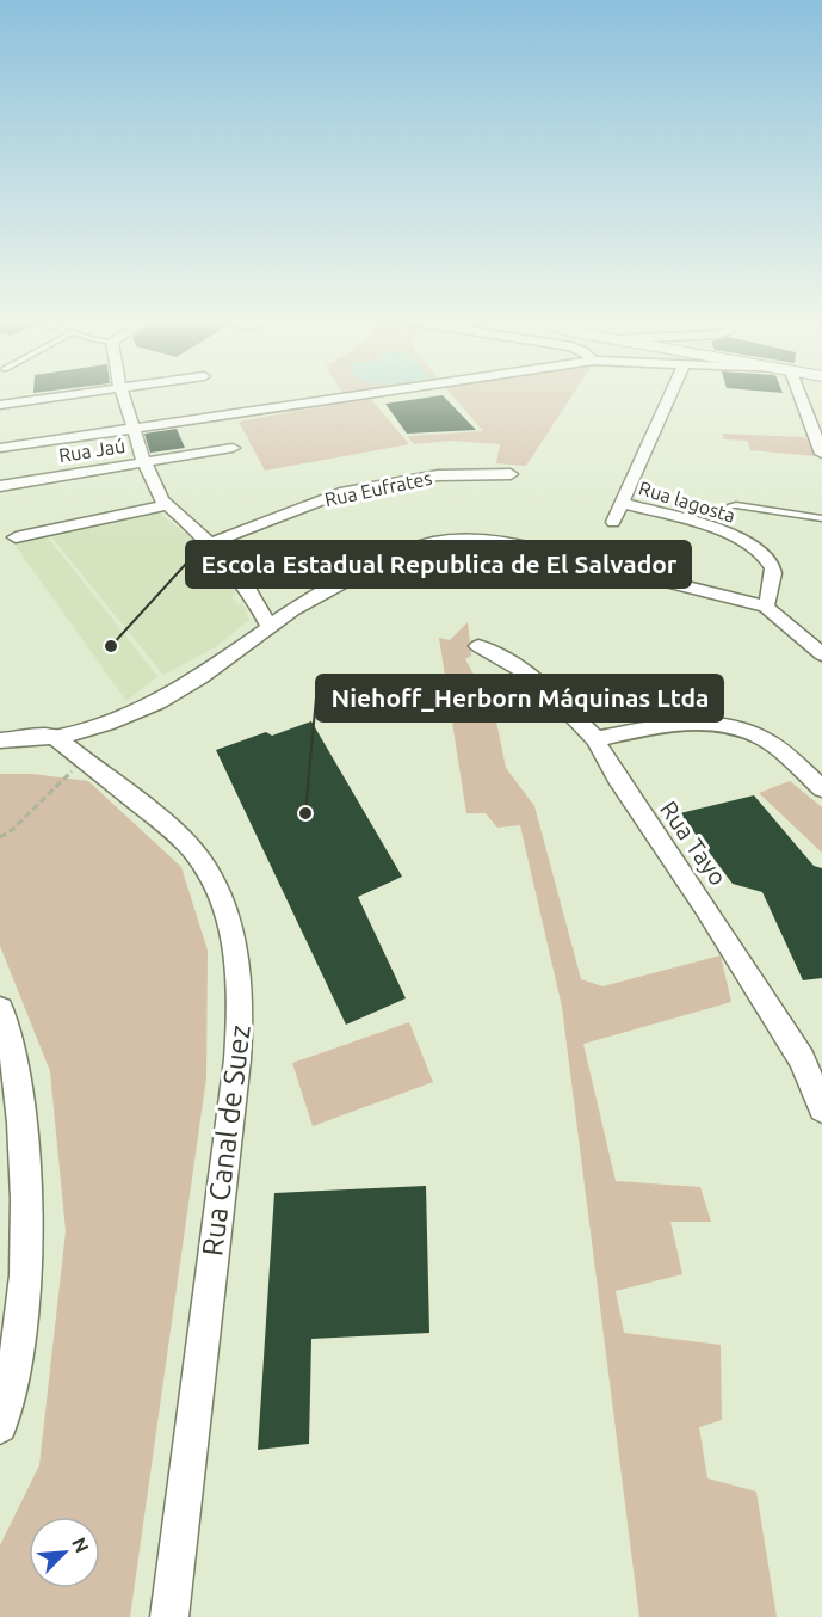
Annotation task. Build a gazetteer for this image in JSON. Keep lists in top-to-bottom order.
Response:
{
  "streets": {
    "street": [
      "Rua Jaú",
      "Rua Eufrates",
      "Rua lagosta",
      "Rua Tayo",
      "Rua Canal de Suez"
    ]
  },
  "places": ["Escola Estadual Republica de El Salvador", "Niehoff_Herborn Máquinas Ltda"],
  "north": "top right"
}
